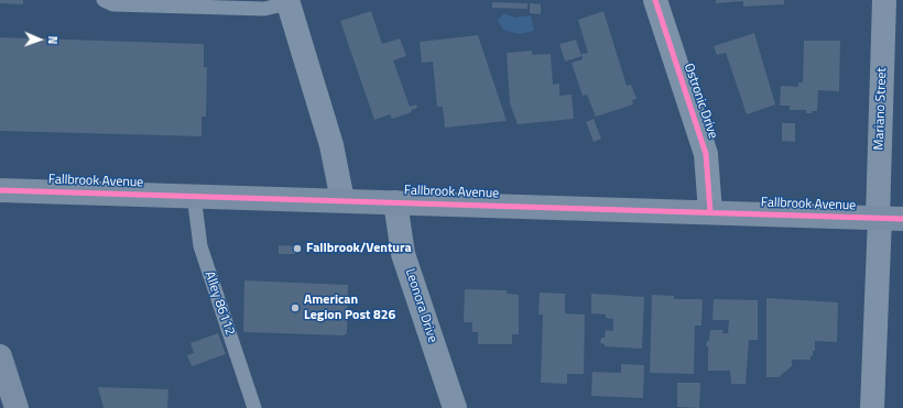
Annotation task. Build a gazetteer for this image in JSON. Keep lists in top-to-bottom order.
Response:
{
  "streets": {
    "main road": ["Fallbrook Avenue"],
    "street": ["Ostronic Drive", "Mariano Street", "Leonora Drive"],
    "lane": ["Alley 86112"]
  },
  "crossings": [
    ["Ostronic Drive", "Fallbrook Avenue"],
    ["Mariano Street", "Fallbrook Avenue"],
    ["Fallbrook Avenue", "Alley 86112"],
    ["Fallbrook Avenue", "Leonora Drive"]
  ],
  "places": ["Fallbrook/Ventura", "American Legion Post 826"],
  "north": "right"
}
